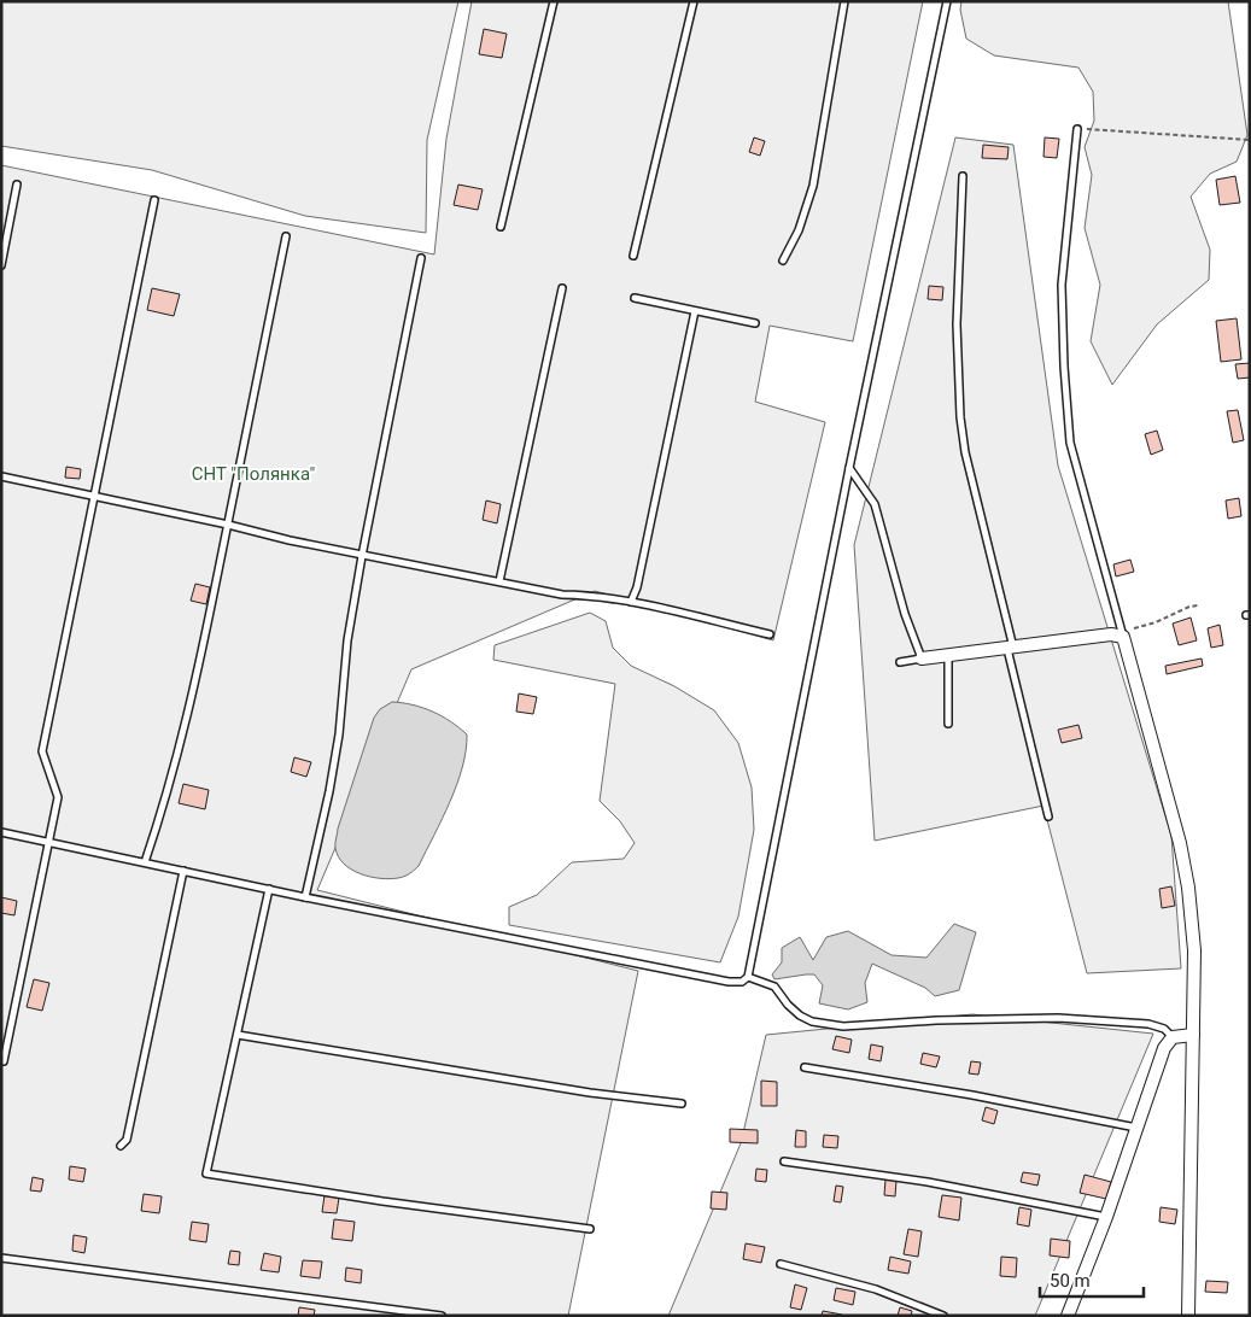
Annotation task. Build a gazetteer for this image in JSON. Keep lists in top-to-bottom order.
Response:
{
  "parks": ["СНТ \"Полянка\""],
  "scale_bar": "50 m"
}
